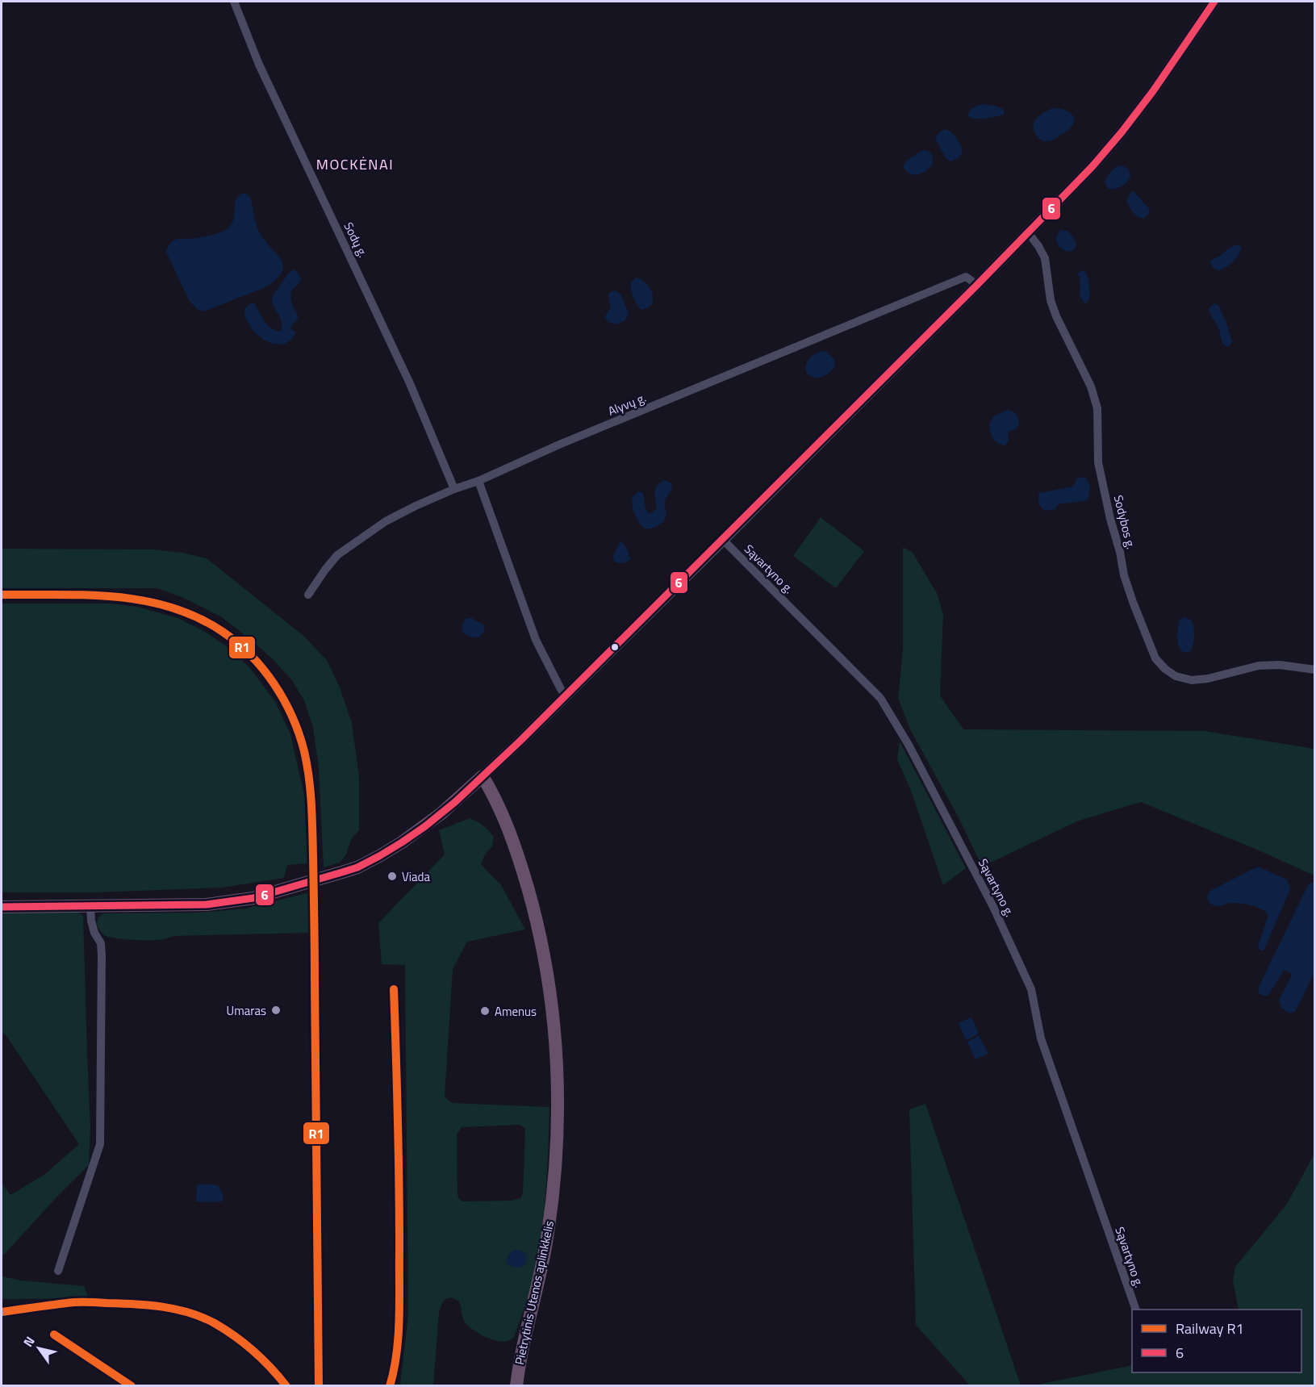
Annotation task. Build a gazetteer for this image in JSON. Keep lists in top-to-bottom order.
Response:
{
  "streets": {
    "highway": ["Pietrytinis Utenos aplinkkelis"],
    "street": [
      "Sodų g.",
      "Alyvų g.",
      "Sodybos g.",
      "Sąvartyno g."
    ]
  },
  "crossings": [
    ["Sodų g.", "Alyvų g."]
  ],
  "districts": ["MOCKĖNAI"],
  "places": ["Viada", "Umaras", "Amenus"],
  "lines": ["transit line 6", "rail line R1"],
  "legend": ["Railway R1", "6"],
  "north": "top left"
}
